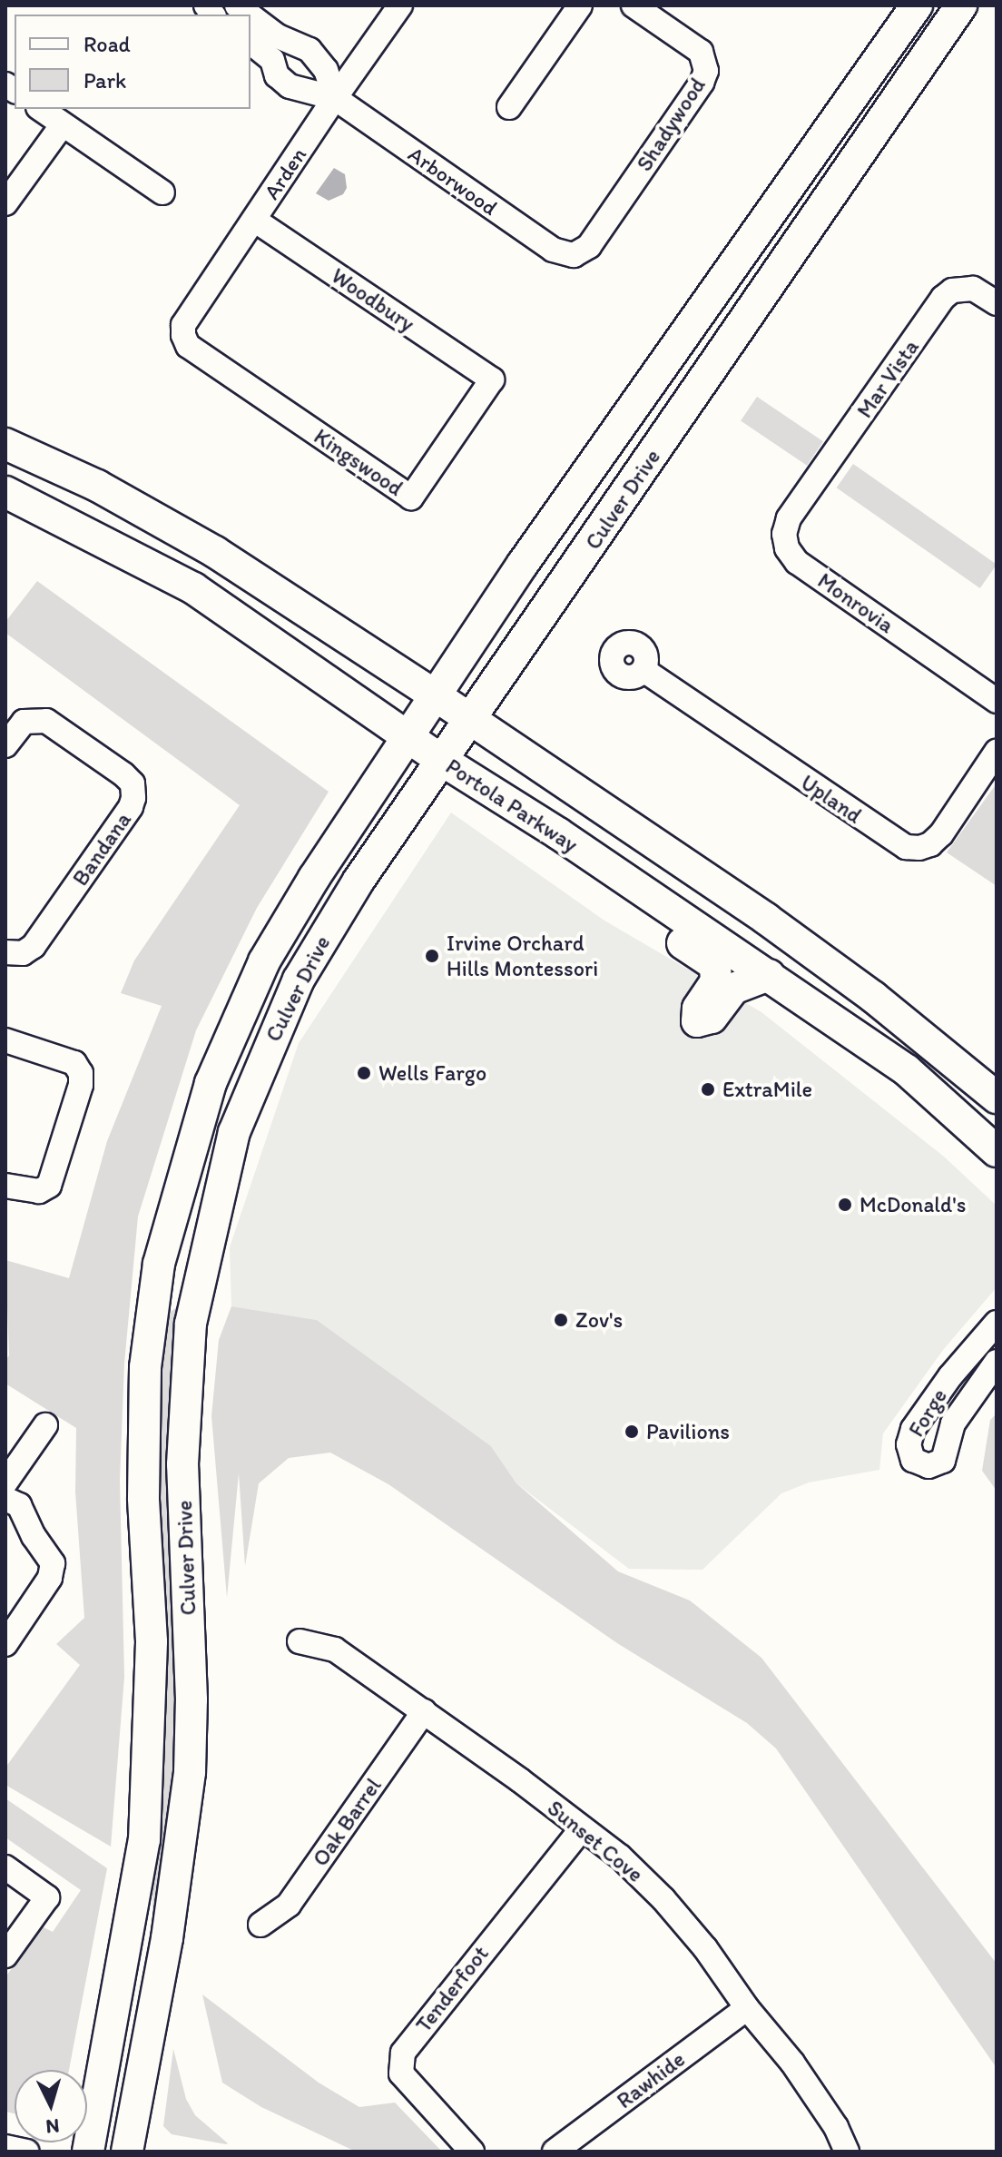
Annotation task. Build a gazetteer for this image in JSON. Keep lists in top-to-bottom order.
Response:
{
  "streets": {
    "main road": ["Culver Drive", "Portola Parkway"],
    "street": [
      "Shadywood",
      "Arden",
      "Arborwood",
      "Woodbury",
      "Mar Vista",
      "Kingswood",
      "Monrovia",
      "Upland",
      "Bandana",
      "Forge",
      "Oak Barrel",
      "Sunset Cove",
      "Tenderfoot",
      "Rawhide"
    ]
  },
  "crossings": [
    ["Shadywood", "Arborwood"],
    ["Arden", "Arborwood"],
    ["Arden", "Woodbury"],
    ["Arden", "Kingswood"],
    ["Woodbury", "Kingswood"],
    ["Mar Vista", "Monrovia"],
    ["Culver Drive", "Portola Parkway"],
    ["Oak Barrel", "Sunset Cove"],
    ["Sunset Cove", "Tenderfoot"],
    ["Sunset Cove", "Rawhide"]
  ],
  "places": [
    "Irvine Orchard Hills Montessori",
    "Wells Fargo",
    "ExtraMile",
    "McDonald's",
    "Zov's",
    "Pavilions"
  ],
  "legend": ["Road", "Park"],
  "north": "bottom"
}
